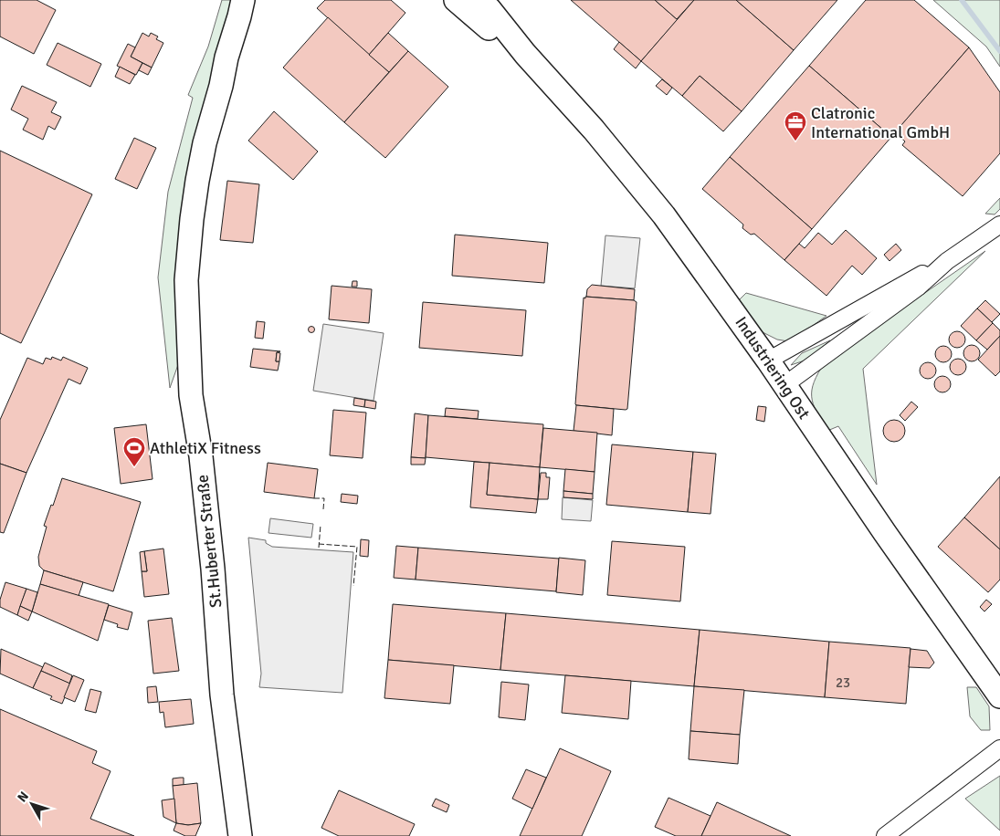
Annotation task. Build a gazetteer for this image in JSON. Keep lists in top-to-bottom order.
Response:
{
  "streets": {
    "street": ["Industriering Ost", "St.Huberter Straße"]
  },
  "places": {
    "office": ["Clatronic International GmbH"],
    "sports": ["AthletiX Fitness"]
  },
  "house_numbers": ["23"],
  "north": "top left"
}
